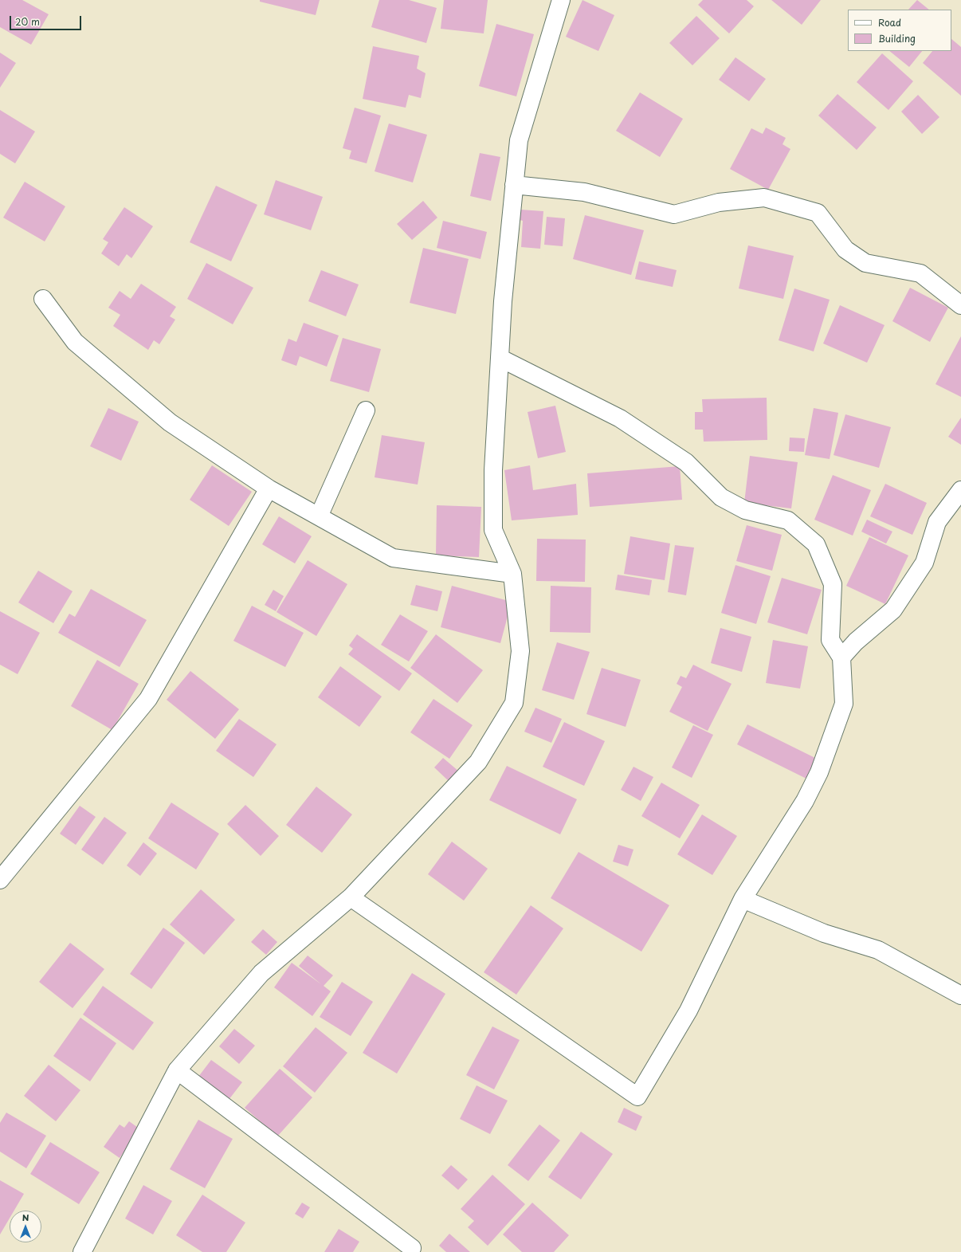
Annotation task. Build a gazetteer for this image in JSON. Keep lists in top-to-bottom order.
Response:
{
  "legend": ["Road", "Building"],
  "scale_bar": "20 m",
  "north": "top"
}
